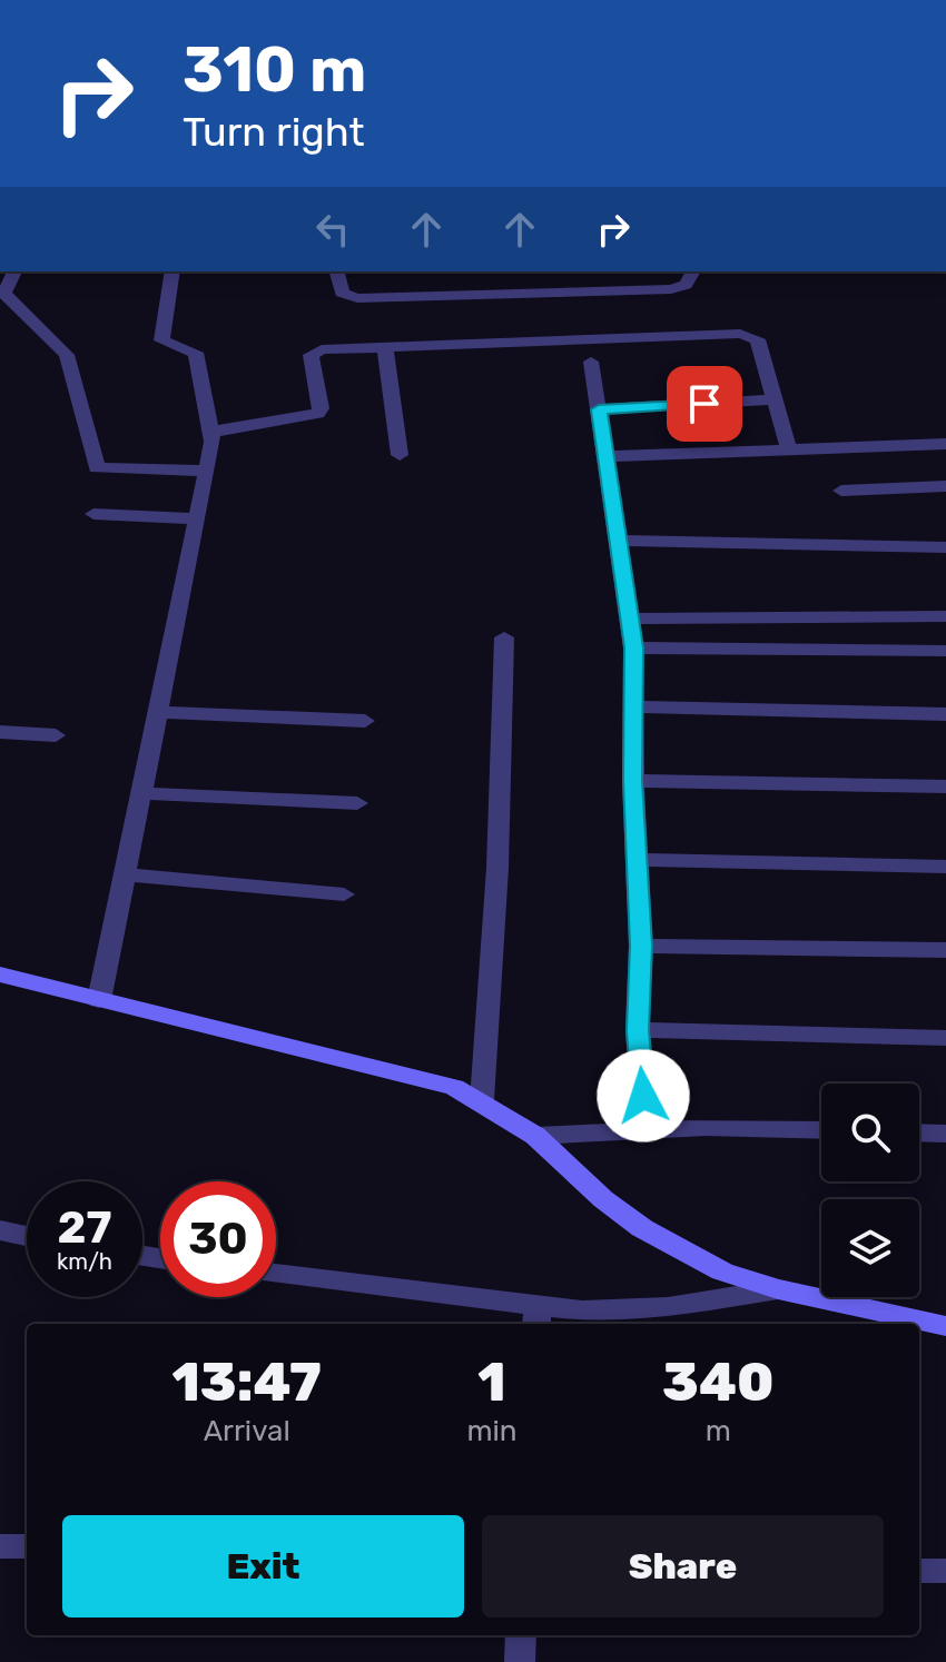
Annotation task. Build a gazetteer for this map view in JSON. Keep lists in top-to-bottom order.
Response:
{
  "page": {
    "turn": ["310 m", "Turn right"],
    "speed": "27 km/h",
    "limit": "30",
    "eta": [
      "13:47",
      "Arrival",
      "1",
      "min",
      "340",
      "m"
    ],
    "buttons": ["Exit", "Share"]
  }
}
